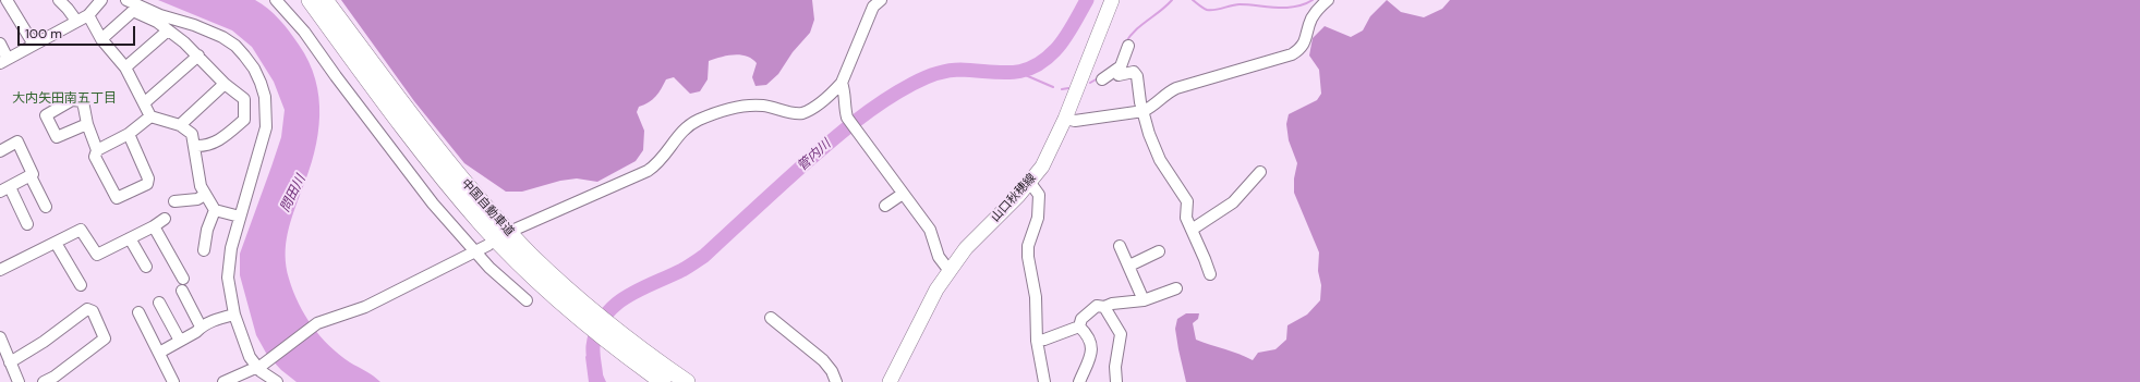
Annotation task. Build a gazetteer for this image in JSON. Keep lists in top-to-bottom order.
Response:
{
  "streets": {
    "highway": ["中国自動車道"],
    "main road": ["山口秋穂線"]
  },
  "districts": ["大内矢田南五丁目"],
  "water": ["管内川", "問田川"],
  "scale_bar": "100 m"
}
